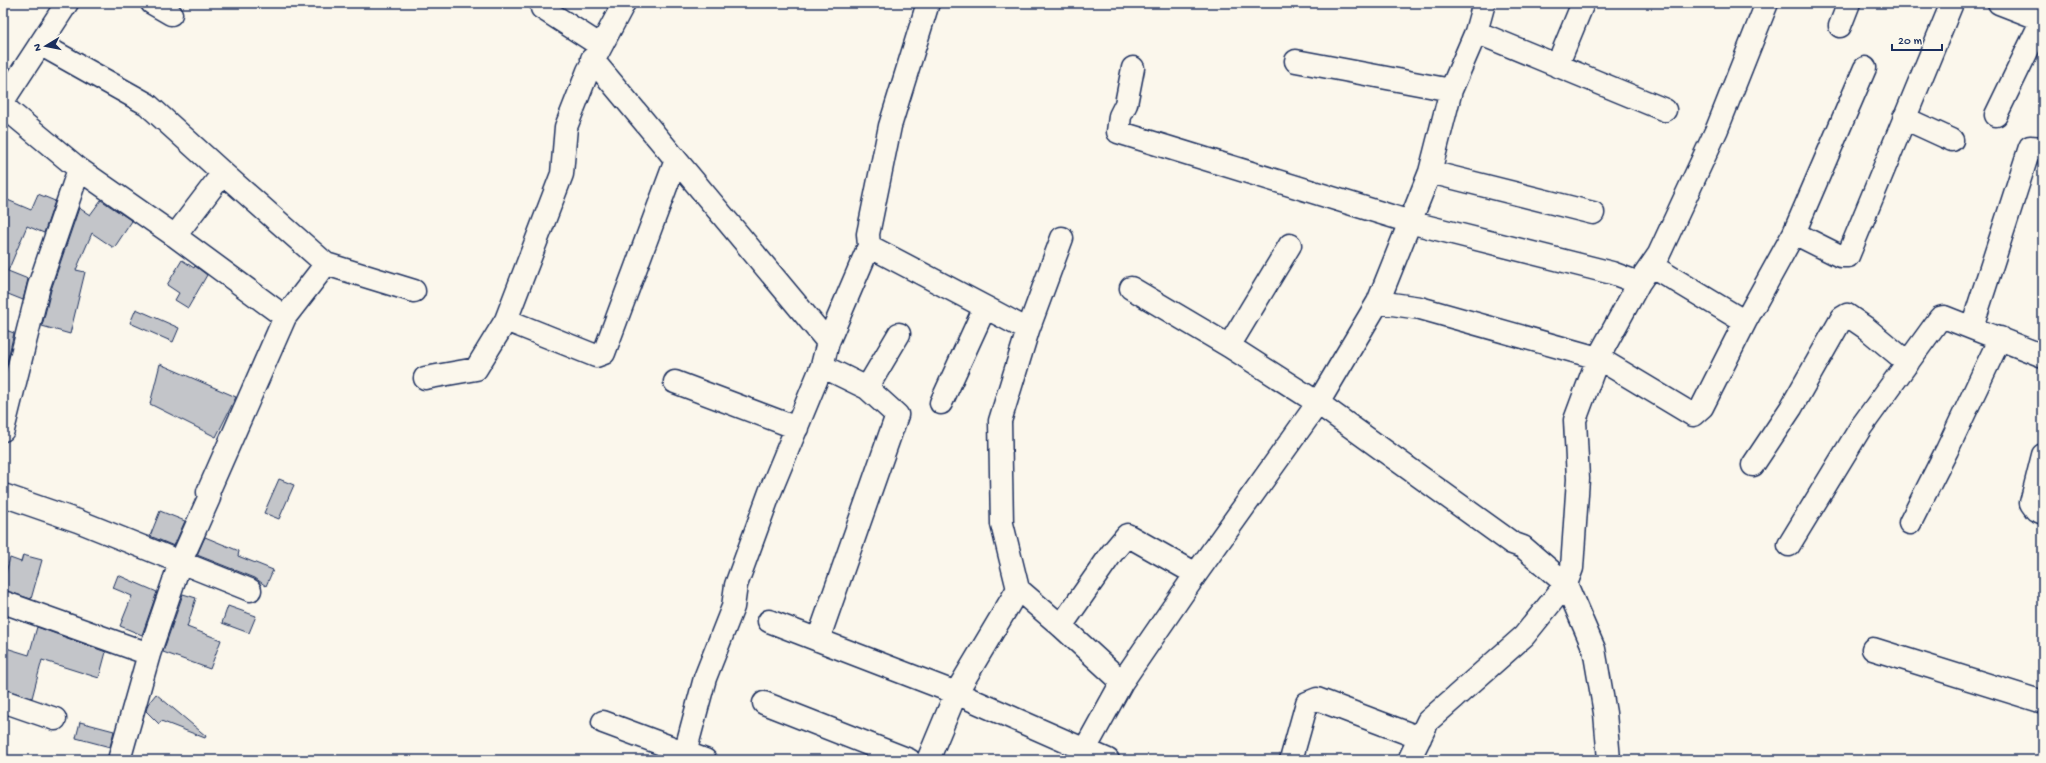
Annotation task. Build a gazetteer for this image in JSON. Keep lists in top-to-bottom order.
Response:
{
  "scale_bar": "20 m",
  "north": "left"
}
